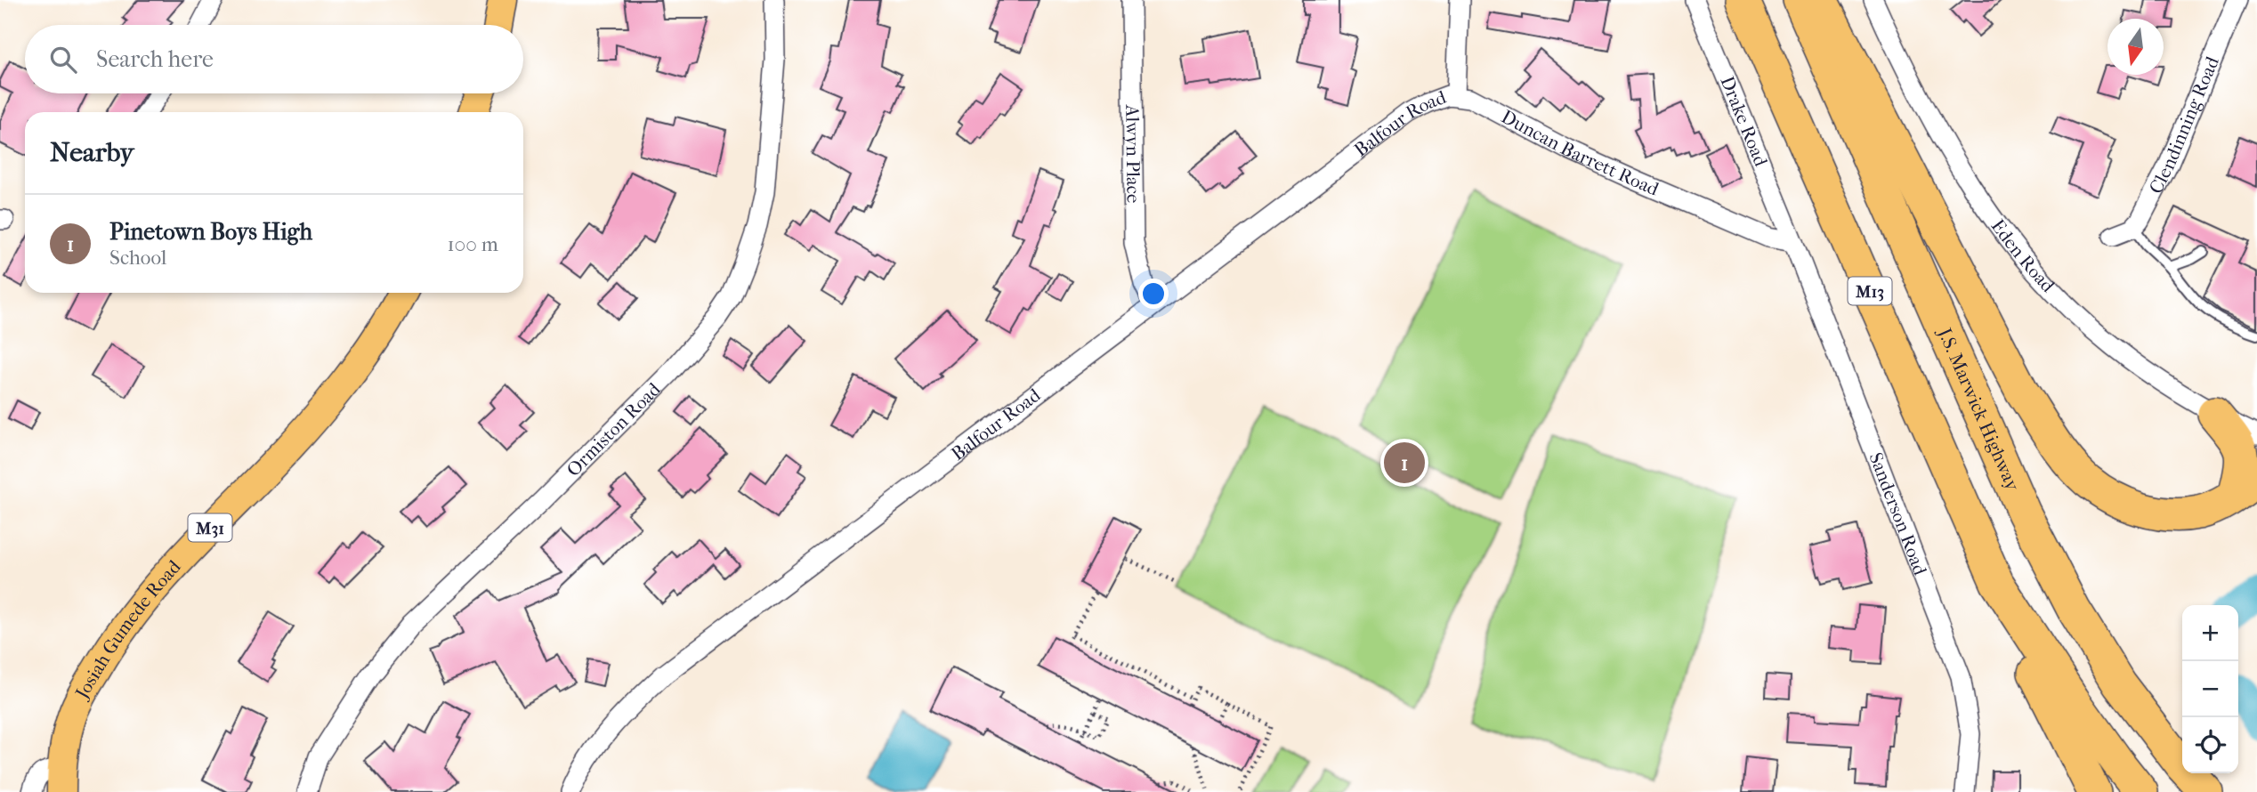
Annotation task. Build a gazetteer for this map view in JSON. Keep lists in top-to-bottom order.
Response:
{
  "streets": {
    "highway": ["M13", "J.S. Marwick Highway"],
    "main road": ["M31", "Josiah Gumede Road"],
    "street": [
      "Drake Road",
      "Clendinning Road",
      "Balfour Road",
      "Duncan Barrett Road",
      "Alwyn Place",
      "Eden Road",
      "Ormiston Road",
      "Sanderson Road"
    ]
  },
  "crossings": [
    ["Drake Road", "Duncan Barrett Road"],
    ["Drake Road", "Sanderson Road"],
    ["Balfour Road", "Duncan Barrett Road"],
    ["Balfour Road", "Alwyn Place"],
    ["Duncan Barrett Road", "Sanderson Road"]
  ],
  "north": "bottom",
  "page": {
    "search": "Search here",
    "heading": "Nearby",
    "list": [
      {
        "mark": "1",
        "name": "Pinetown Boys High",
        "note": "School",
        "value": "100 m"
      }
    ],
    "pins": "1",
    "map_buttons": ["+", "−"]
  }
}
